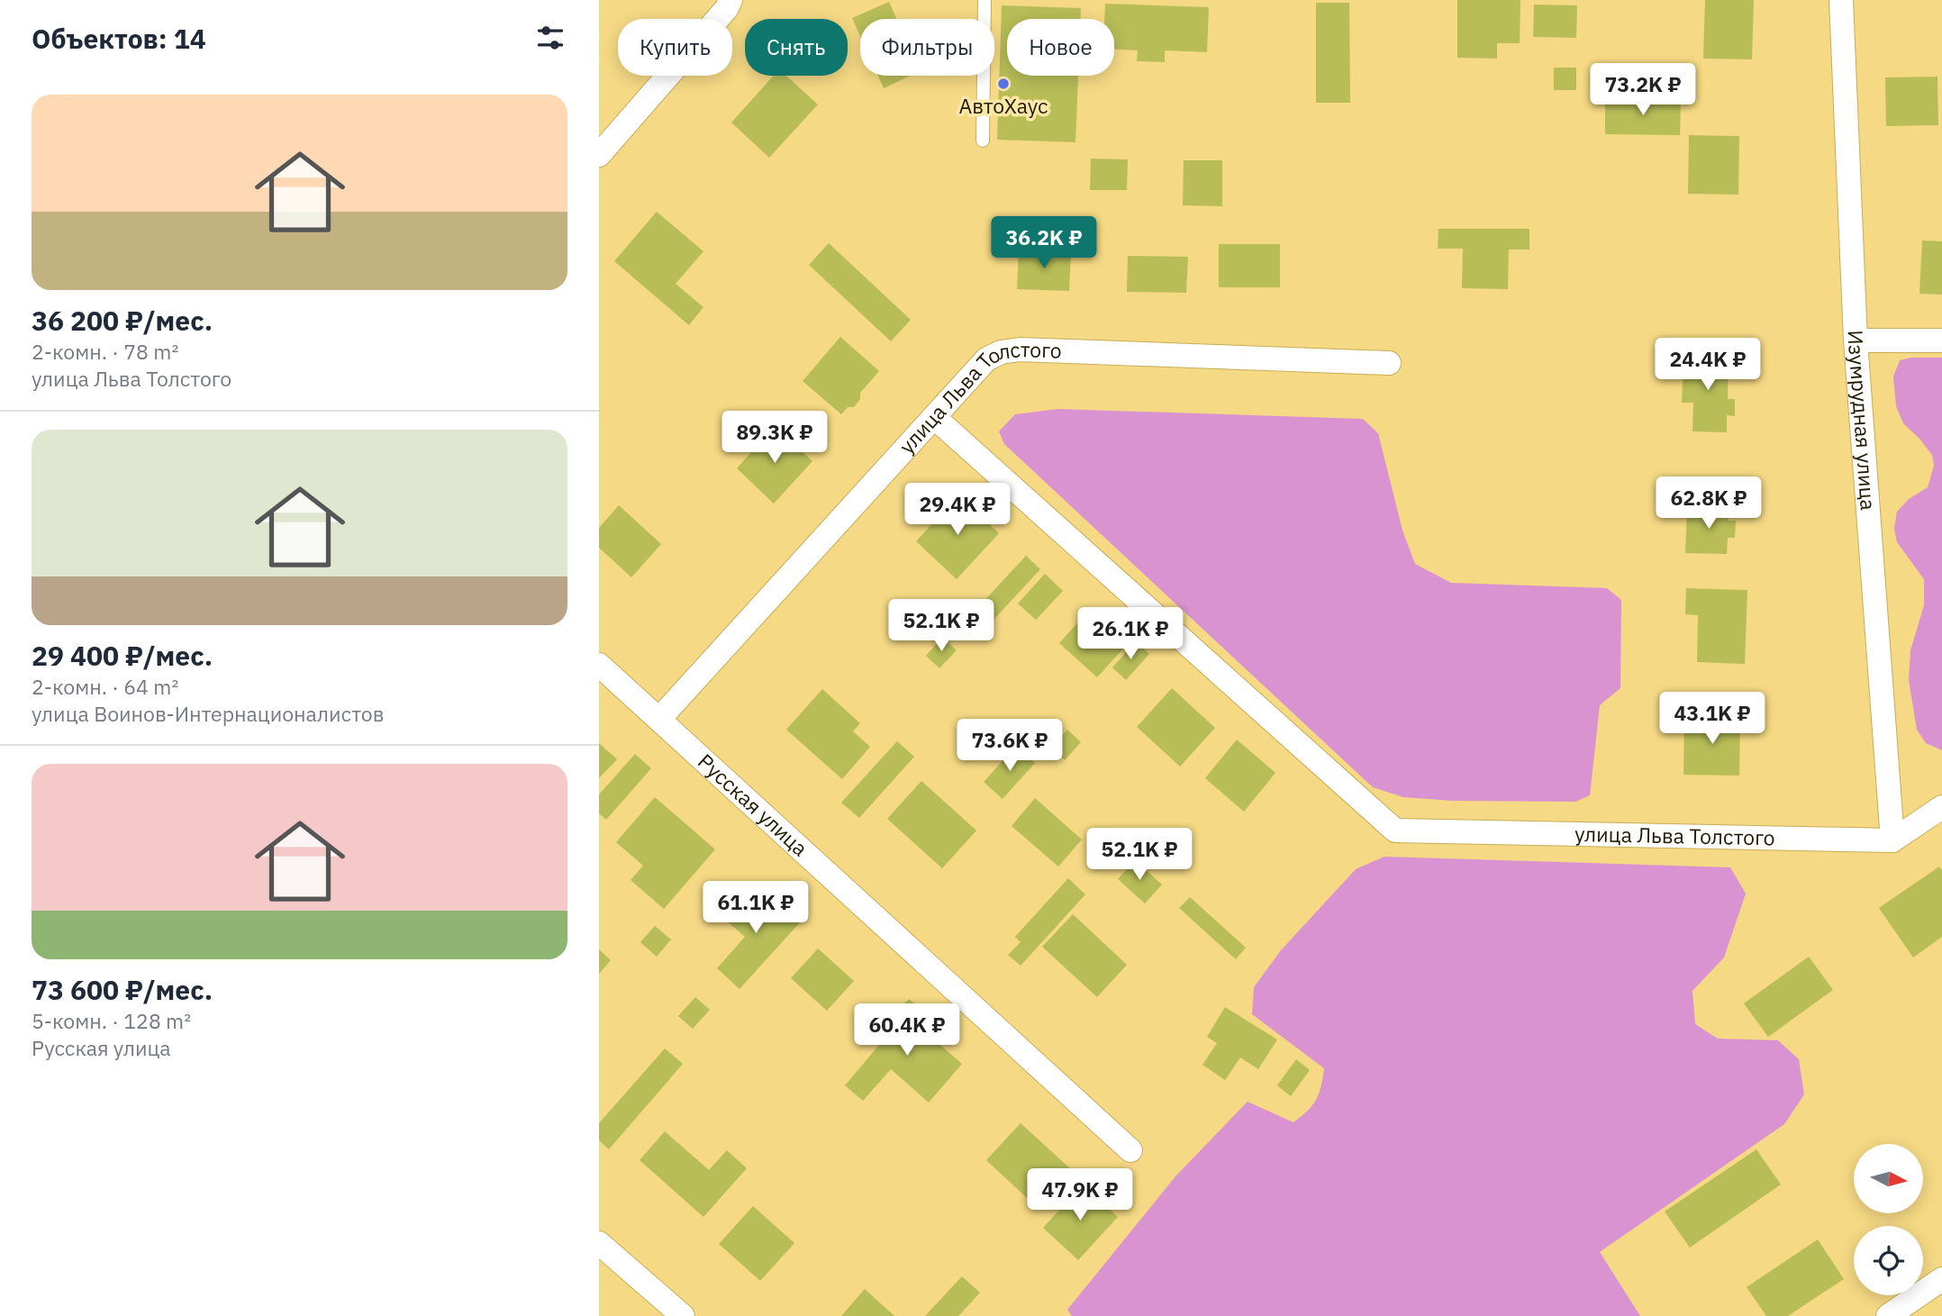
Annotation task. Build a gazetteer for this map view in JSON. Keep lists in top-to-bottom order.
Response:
{
  "streets": {
    "street": ["улица Льва Толстого", "Изумрудная улица", "Русская улица"]
  },
  "crossings": [
    ["улица Льва Толстого", "Изумрудная улица"],
    ["улица Льва Толстого", "Русская улица"]
  ],
  "places": ["АвтоХаус"],
  "north": "right",
  "page": {
    "heading": "Объектов: 14",
    "chip": [
      "Купить",
      "Снять",
      "Фильтры",
      "Новое"
    ],
    "price": [
      "73.2K ₽",
      "36.2K ₽",
      "24.4K ₽",
      "89.3K ₽",
      "62.8K ₽",
      "29.4K ₽",
      "52.1K ₽",
      "26.1K ₽",
      "43.1K ₽",
      "73.6K ₽",
      "52.1K ₽",
      "61.1K ₽",
      "60.4K ₽",
      "47.9K ₽"
    ],
    "list": [
      {
        "name": "36 200 ₽/мес.",
        "note": "2-комн. · 78 m² · улица Льва Толстого"
      },
      {
        "name": "29 400 ₽/мес.",
        "note": "2-комн. · 64 m² · улица Воинов-Интернационалистов"
      },
      {
        "name": "73 600 ₽/мес.",
        "note": "5-комн. · 128 m² · Русская улица"
      }
    ]
  }
}
